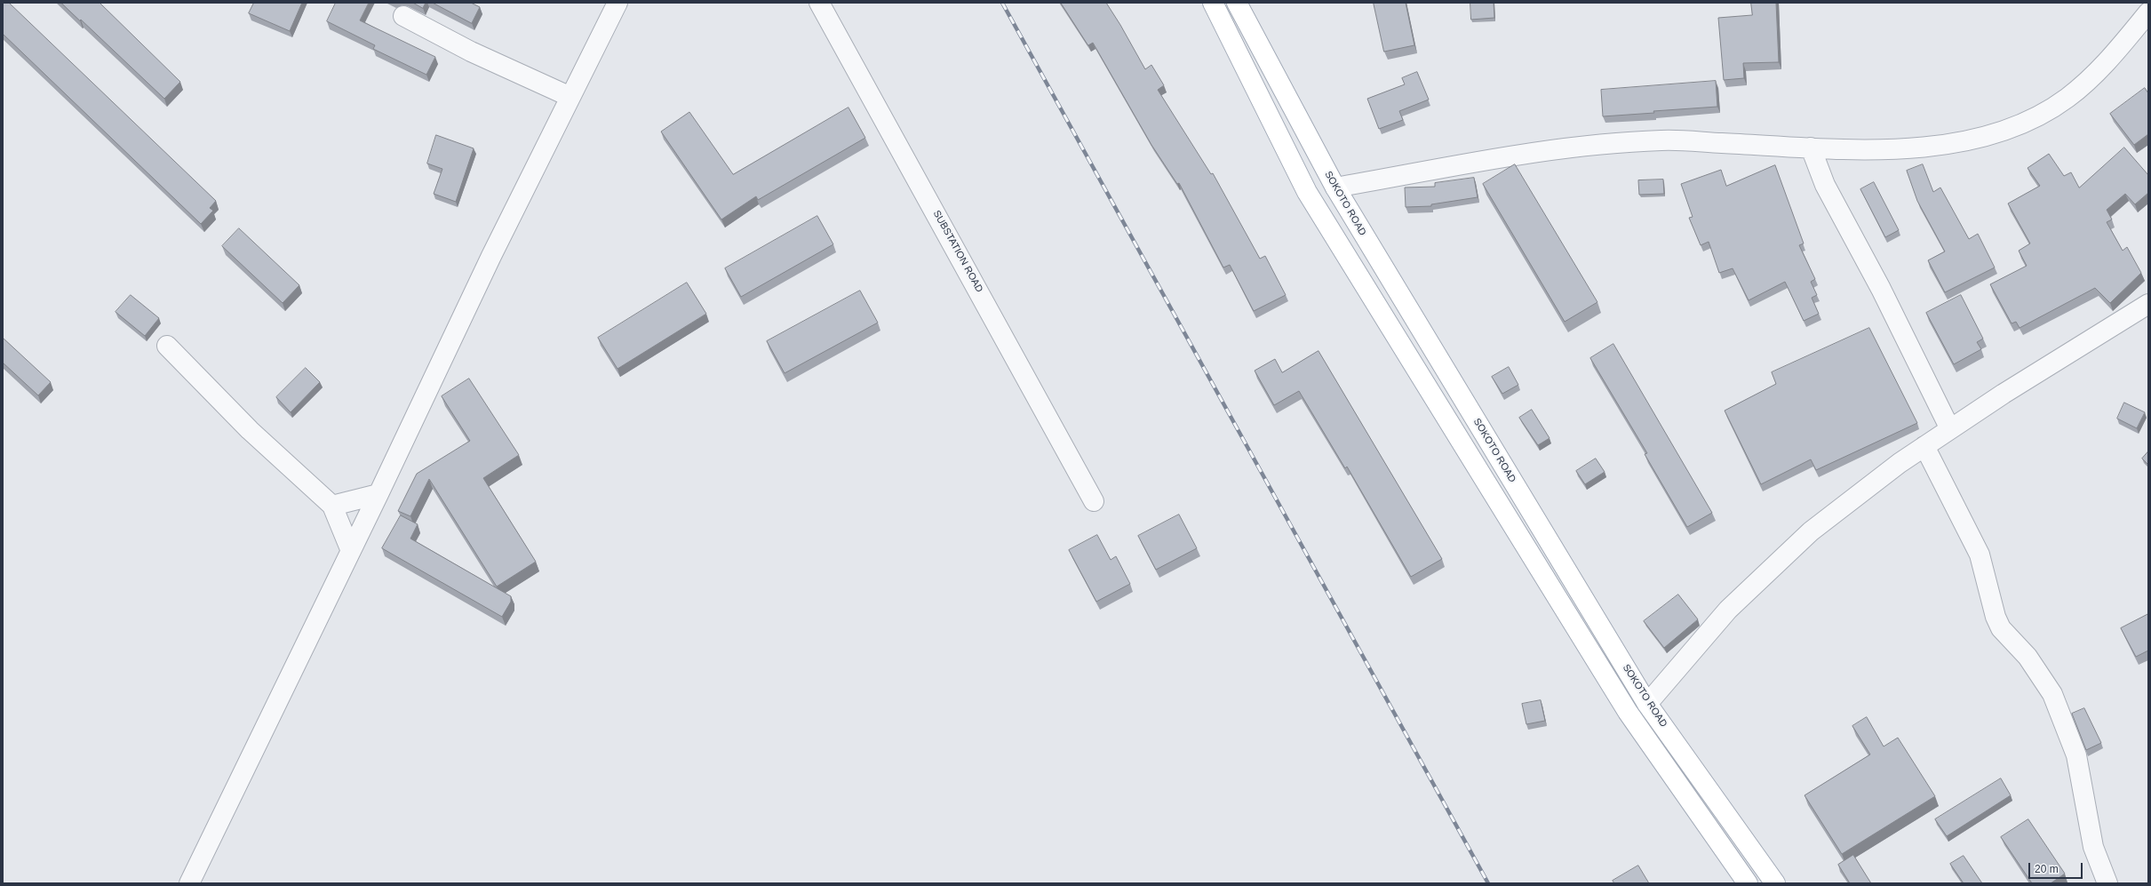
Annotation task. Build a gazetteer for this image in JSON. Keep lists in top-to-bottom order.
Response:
{
  "streets": {
    "main road": ["SOKOTO ROAD"],
    "street": ["SUBSTATION ROAD"]
  },
  "scale_bar": "20 m"
}
